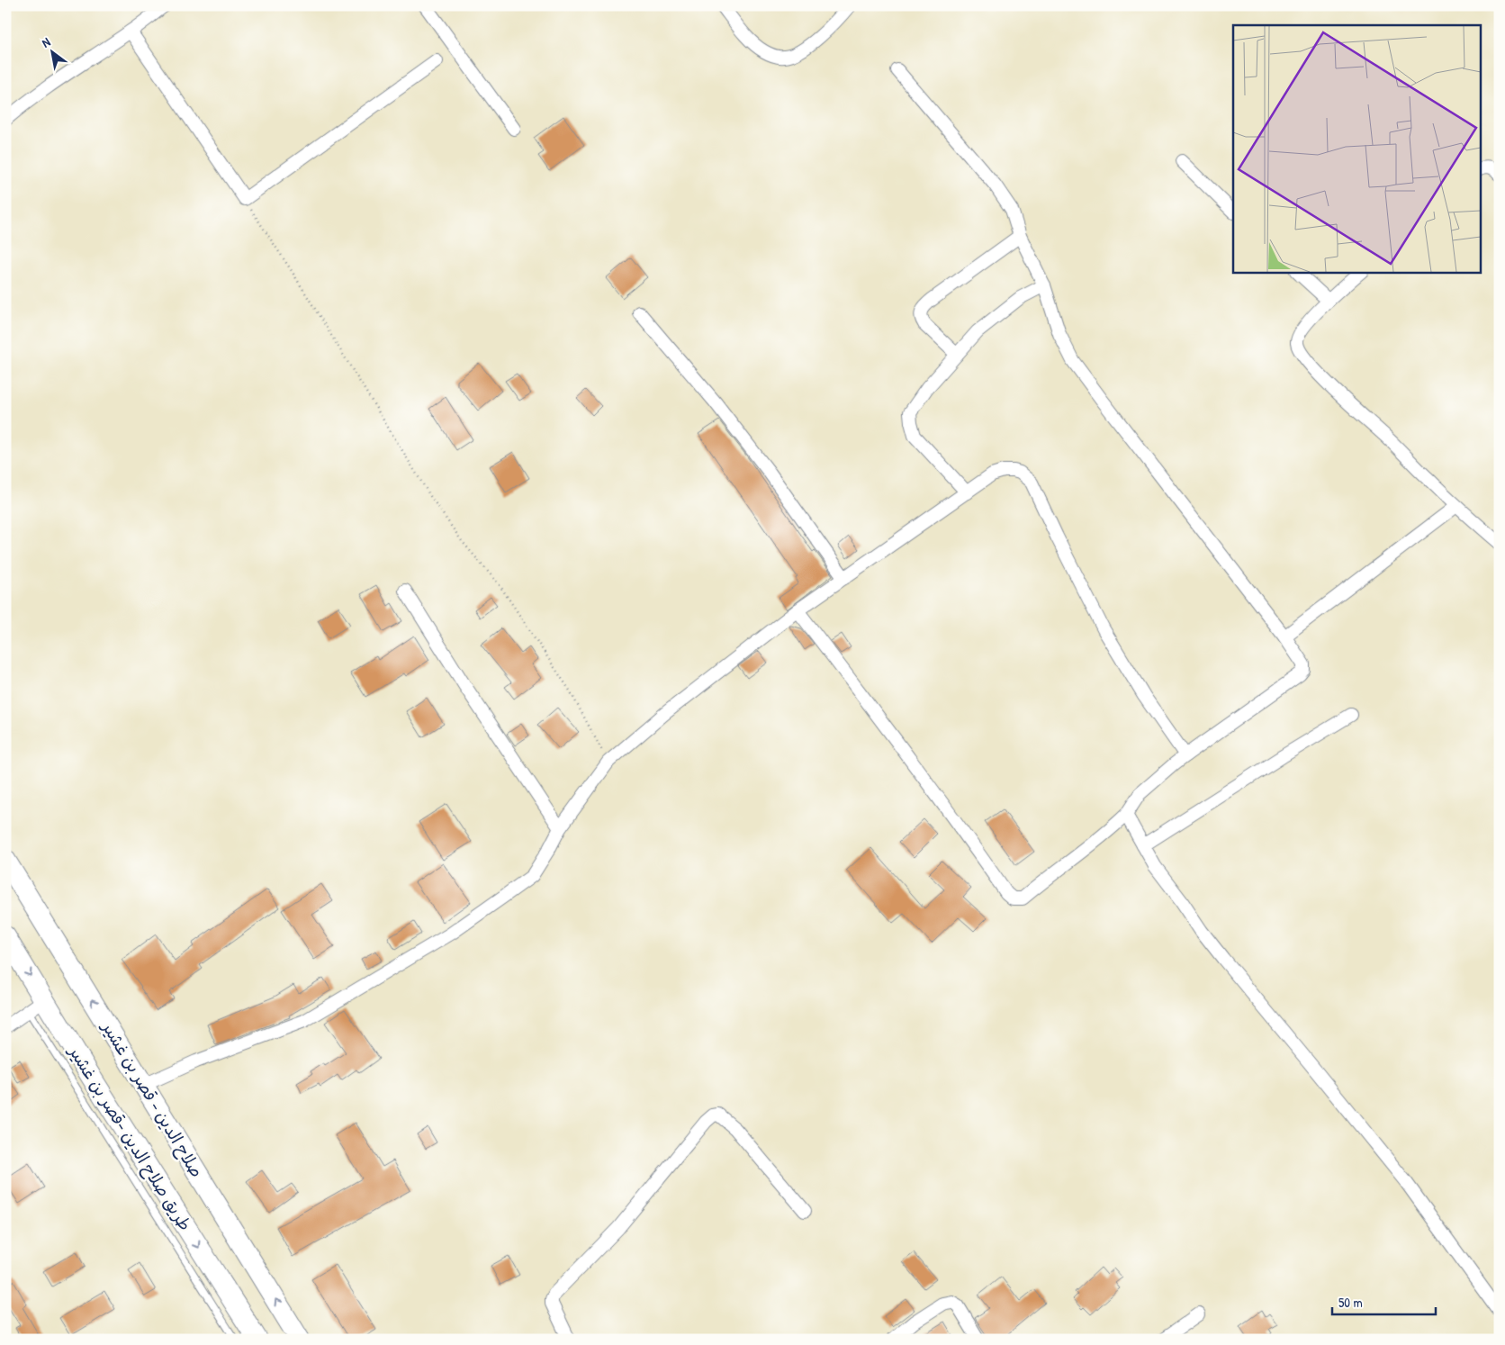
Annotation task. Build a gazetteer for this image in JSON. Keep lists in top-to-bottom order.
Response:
{
  "streets": {
    "highway": ["صلاح الدين - قصر بن غشير", "طريق صلاح الدين -قصر بن غشير"]
  },
  "one_way": ["صلاح الدين - قصر بن غشير", "طريق صلاح الدين -قصر بن غشير"],
  "scale_bar": "50 m",
  "north": "top left"
}
